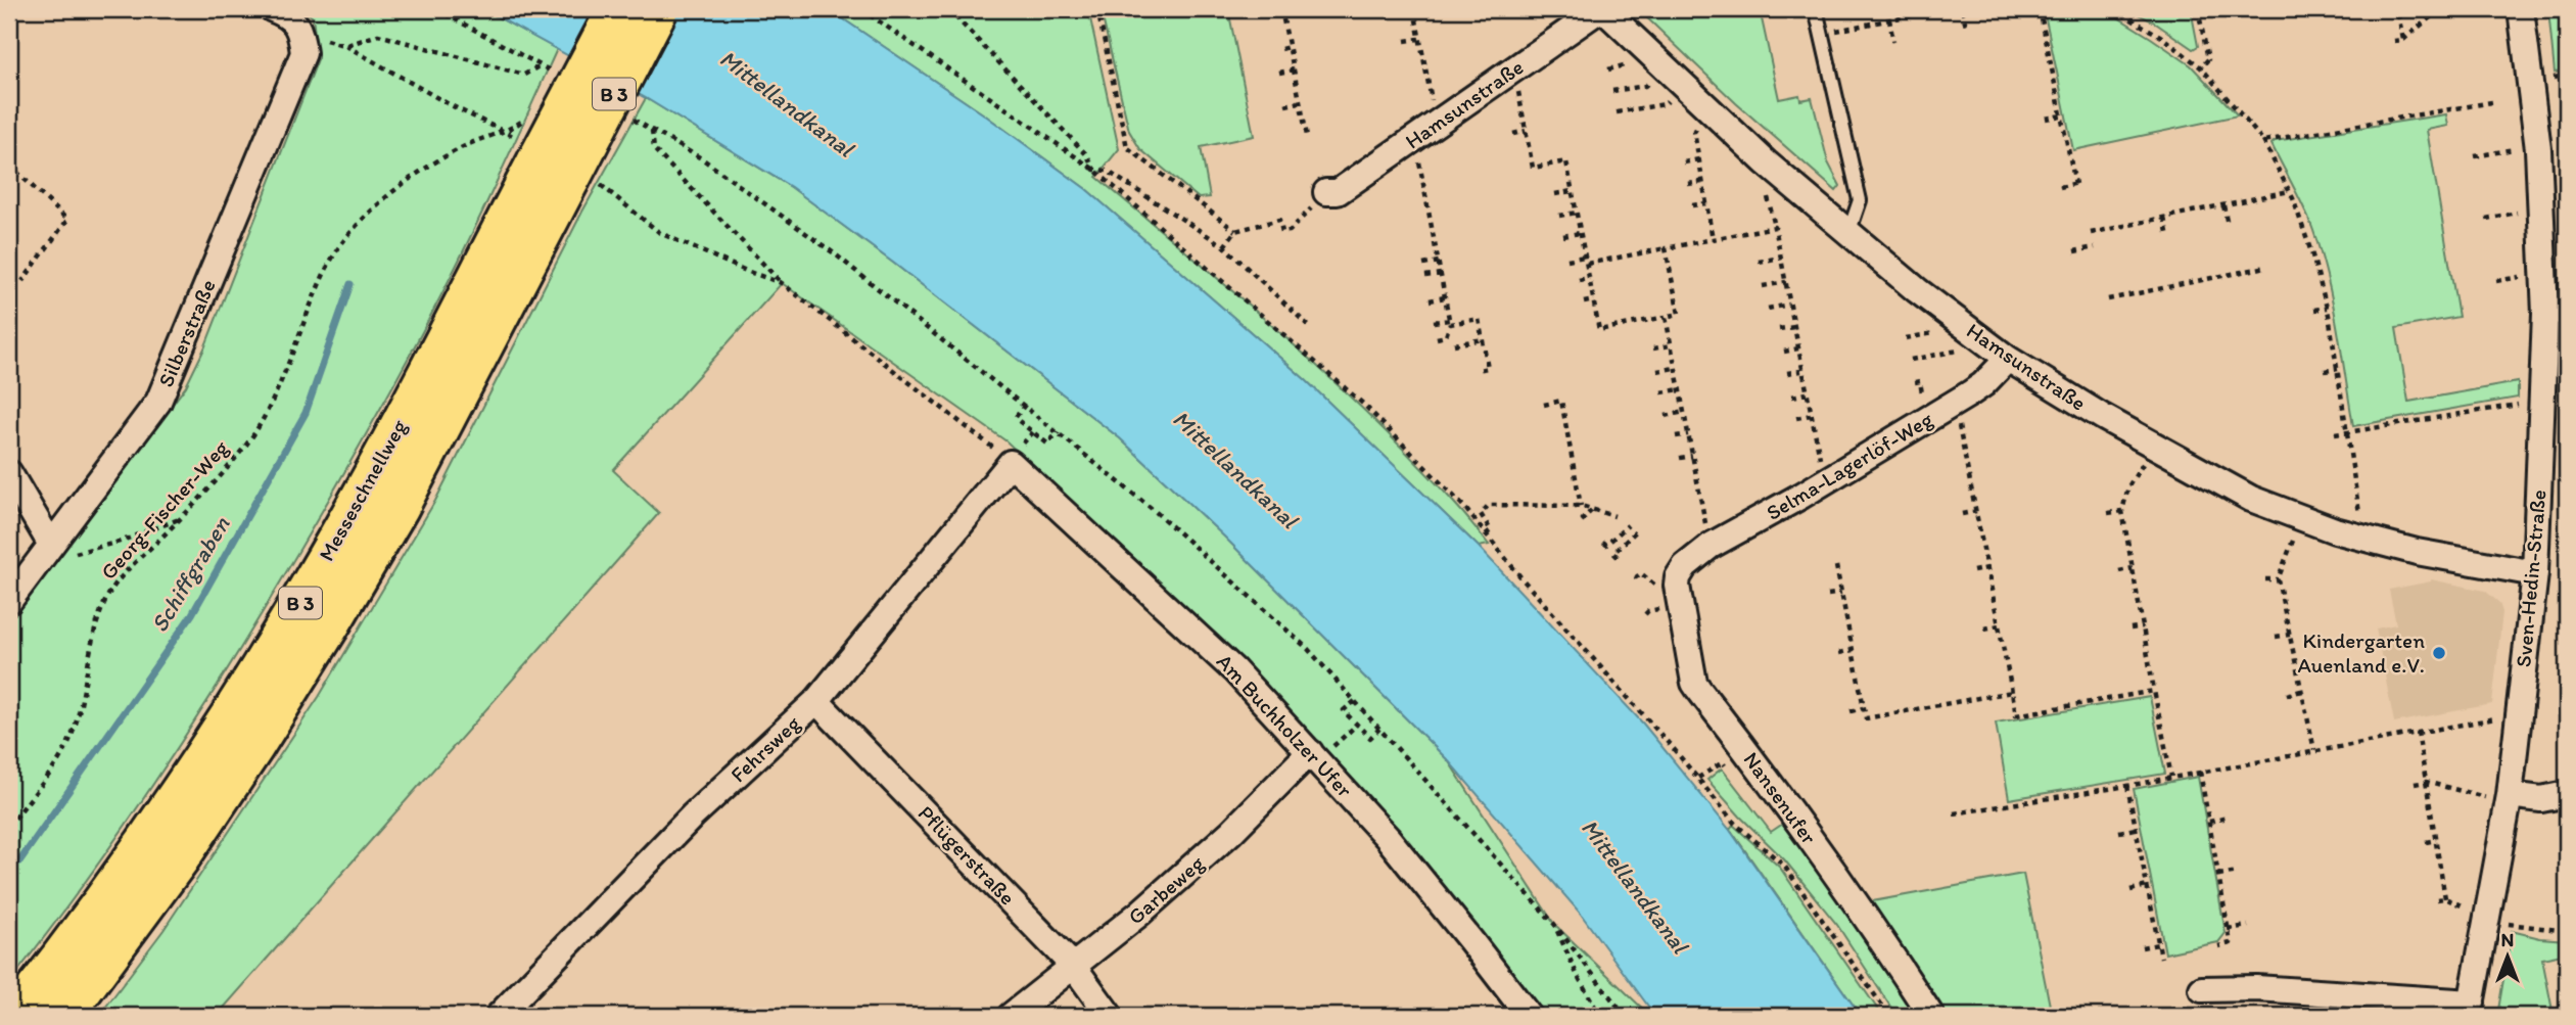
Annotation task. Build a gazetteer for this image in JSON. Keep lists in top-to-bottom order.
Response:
{
  "streets": {
    "highway": ["B 3", "Messeschnellweg"],
    "street": [
      "Hamsunstraße",
      "Silberstraße",
      "Selma-Lagerlöf-Weg",
      "Sven-Hedin-Straße",
      "Am Buchholzer Ufer",
      "Fehrsweg",
      "Nansenufer",
      "Pflügerstraße",
      "Garbeweg"
    ],
    "path": ["Georg-Fischer-Weg"]
  },
  "crossings": [
    ["Hamsunstraße", "Selma-Lagerlöf-Weg"],
    ["Hamsunstraße", "Sven-Hedin-Straße"],
    ["Selma-Lagerlöf-Weg", "Nansenufer"],
    ["Am Buchholzer Ufer", "Fehrsweg"],
    ["Am Buchholzer Ufer", "Garbeweg"],
    ["Fehrsweg", "Pflügerstraße"],
    ["Pflügerstraße", "Garbeweg"]
  ],
  "water": ["Mittellandkanal", "Schiffgraben"],
  "places": ["Kindergarten Auenland e.V."],
  "north": "top"
}
